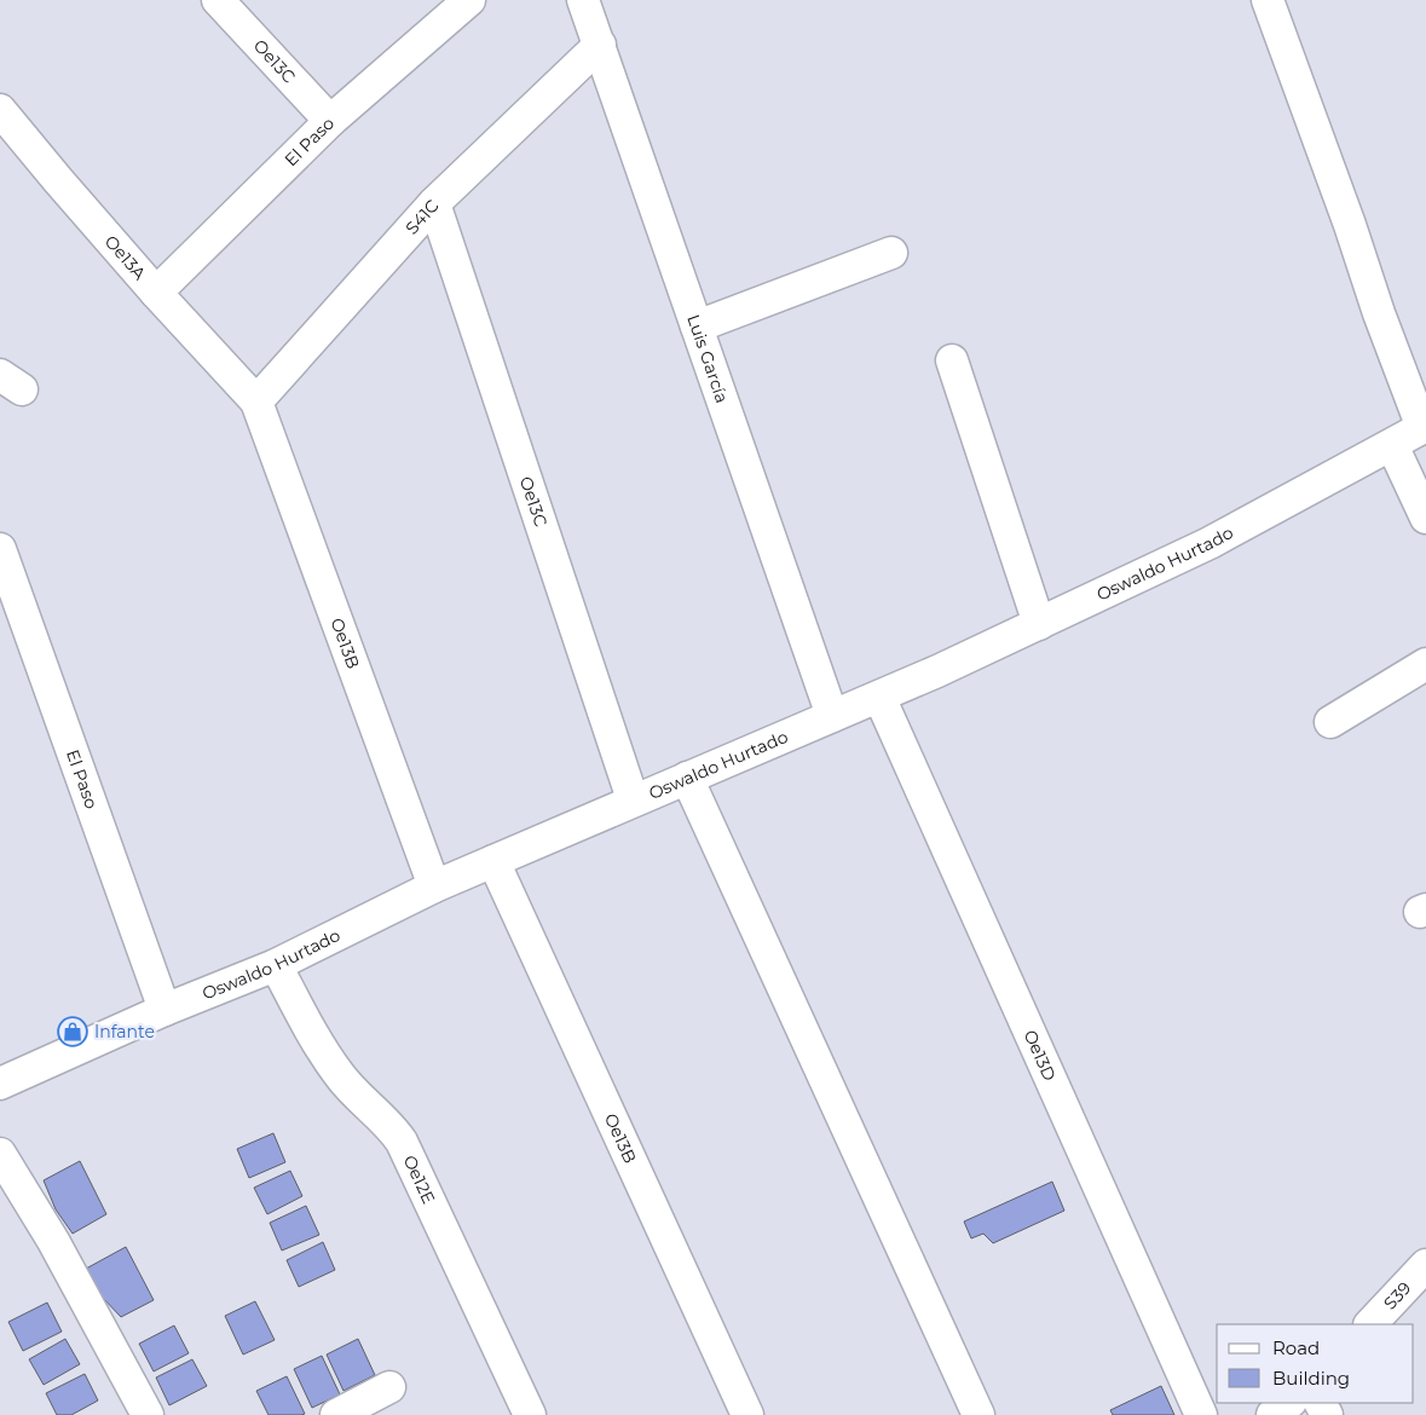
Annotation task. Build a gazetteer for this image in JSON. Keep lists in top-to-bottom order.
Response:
{
  "streets": {
    "street": [
      "Oe13C",
      "El Paso",
      "S41C",
      "Oe13A",
      "Luis García",
      "Oswaldo Hurtado",
      "Oe13B",
      "Oe13D",
      "Oe12E",
      "S39"
    ]
  },
  "crossings": [
    ["Oe13C", "El Paso"],
    ["Oe13C", "S41C"],
    ["Oe13C", "Oswaldo Hurtado"],
    ["El Paso", "Oe13A"],
    ["El Paso", "Oswaldo Hurtado"],
    ["S41C", "Oe13A"],
    ["S41C", "Luis García"],
    ["S41C", "Oe13B"],
    ["Oe13A", "Oe13B"],
    ["Luis García", "Oswaldo Hurtado"],
    ["Oswaldo Hurtado", "Oe13B"],
    ["Oswaldo Hurtado", "Oe13D"],
    ["Oswaldo Hurtado", "Oe12E"]
  ],
  "places": {
    "shop": ["Infante"]
  },
  "legend": ["Road", "Building"]
}
